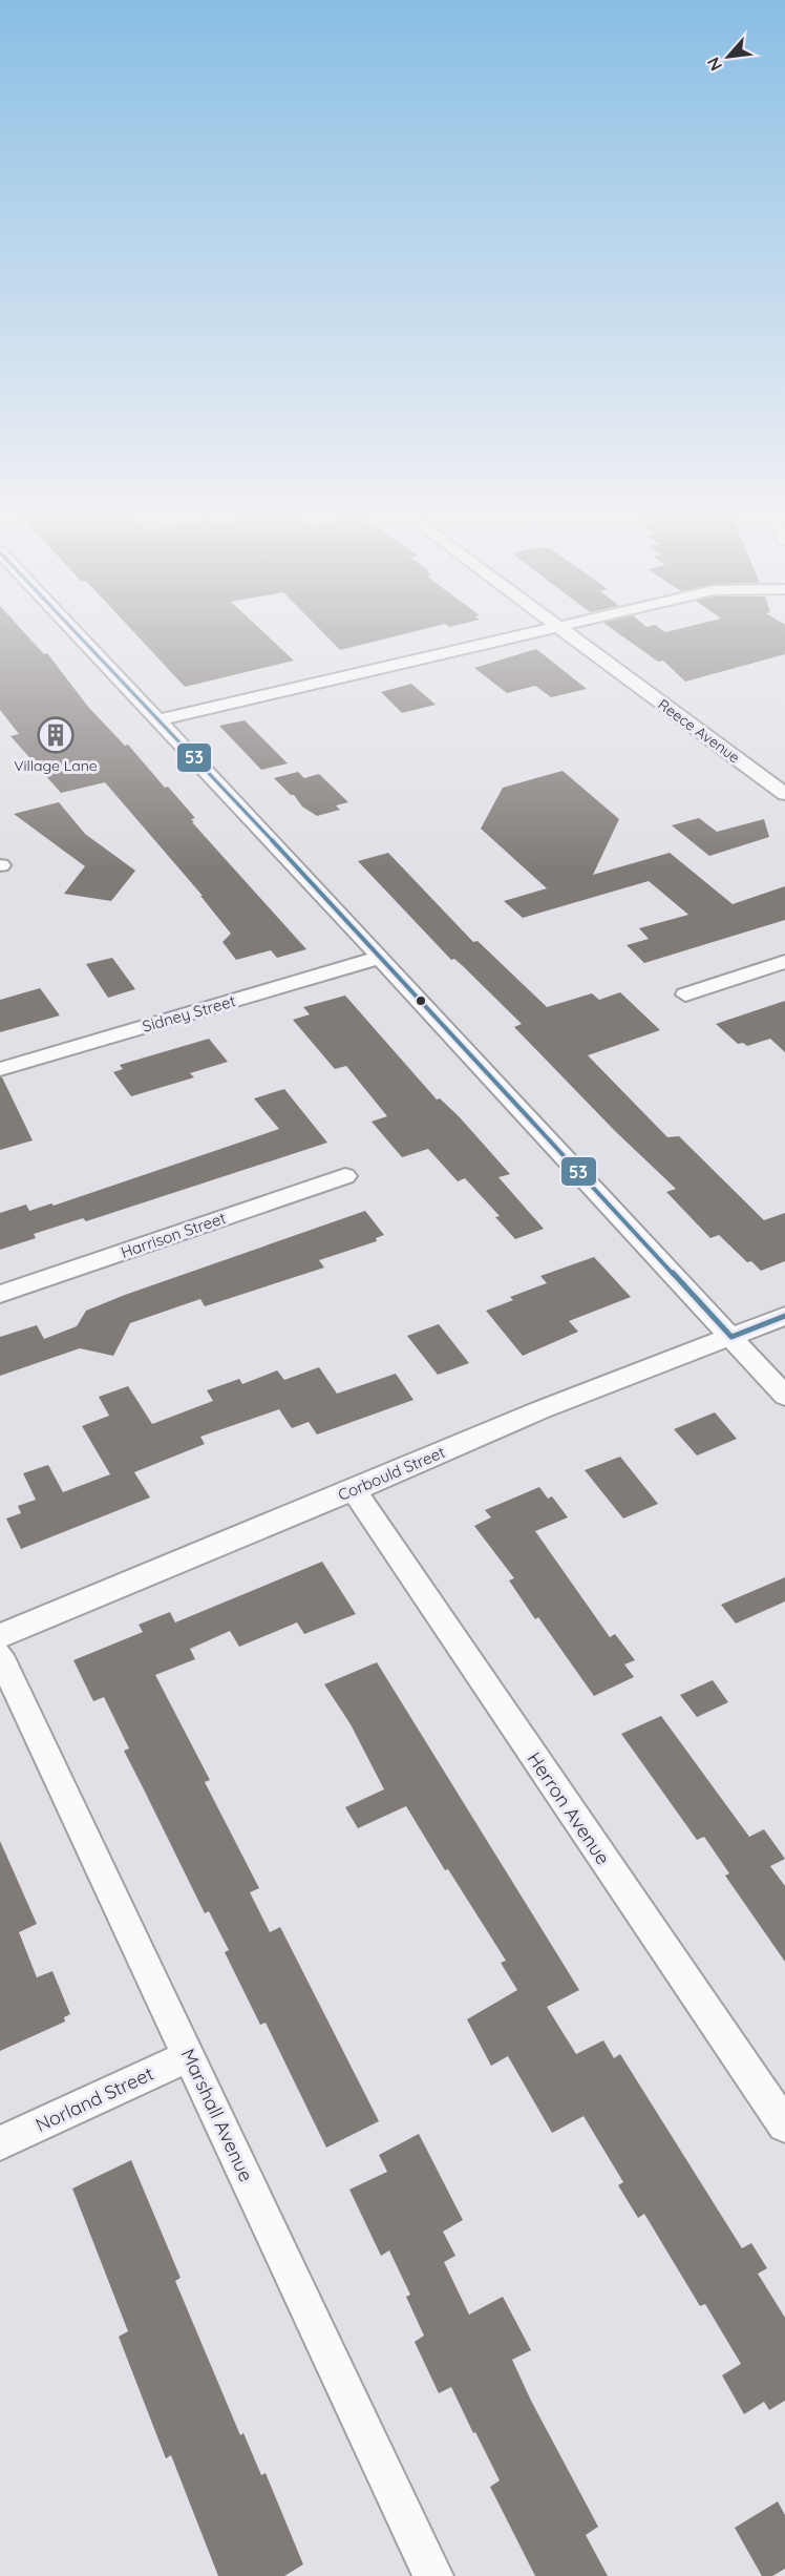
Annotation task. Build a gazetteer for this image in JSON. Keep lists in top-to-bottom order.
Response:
{
  "streets": {
    "street": [
      "Reece Avenue",
      "Sidney Street",
      "Harrison Street",
      "Corbould Street",
      "Herron Avenue",
      "Norland Street",
      "Marshall Avenue"
    ]
  },
  "crossings": [
    ["Corbould Street", "Herron Avenue"],
    ["Norland Street", "Marshall Avenue"]
  ],
  "places": {
    "building": ["Village Lane"]
  },
  "lines": ["transit line 53"],
  "north": "bottom left"
}
